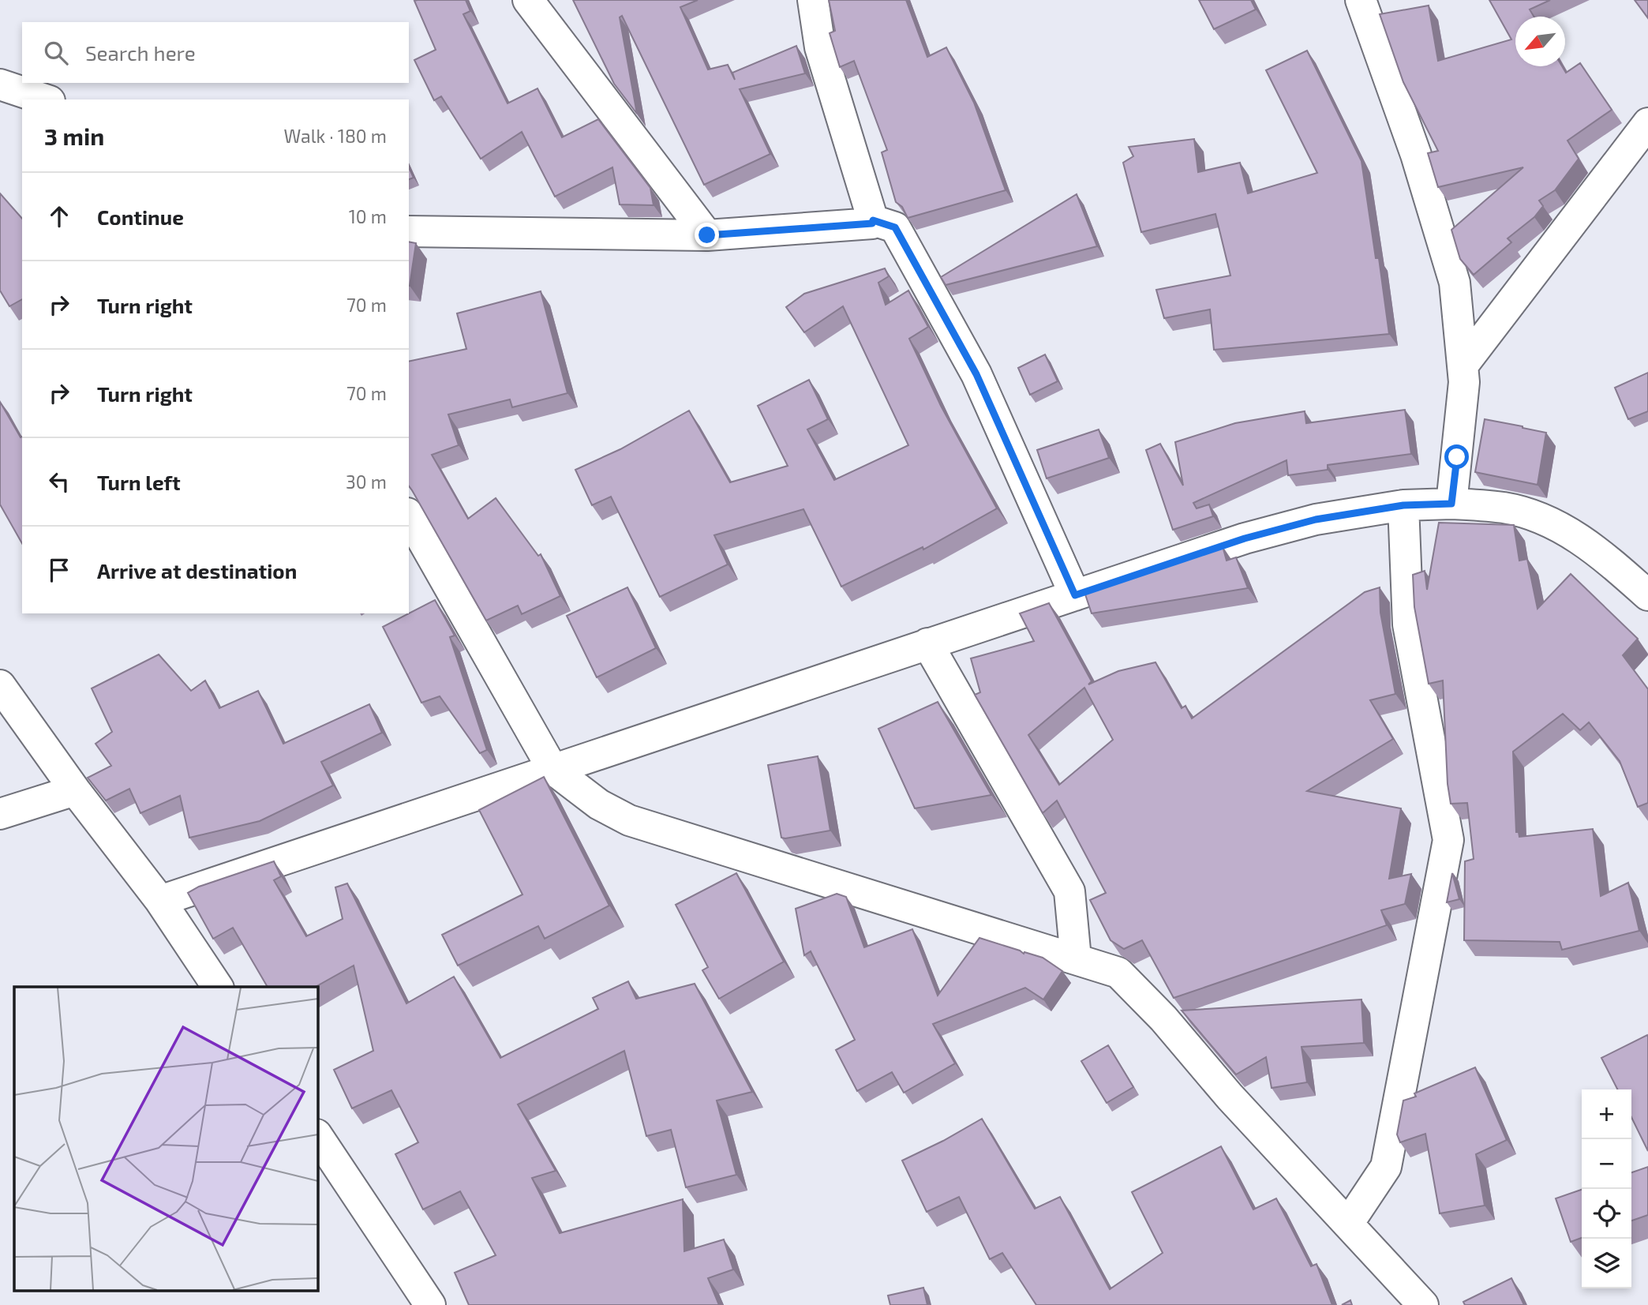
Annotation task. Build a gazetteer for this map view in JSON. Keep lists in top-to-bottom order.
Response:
{
  "north": "bottom left",
  "page": {
    "search": "Search here",
    "heading": ["3 min", "Walk · 180 m"],
    "list": [
      ["Continue", "10 m"],
      ["Turn right", "70 m"],
      ["Turn right", "70 m"],
      ["Turn left", "30 m"],
      "Arrive at destination"
    ],
    "map_buttons": ["+", "−"]
  }
}
